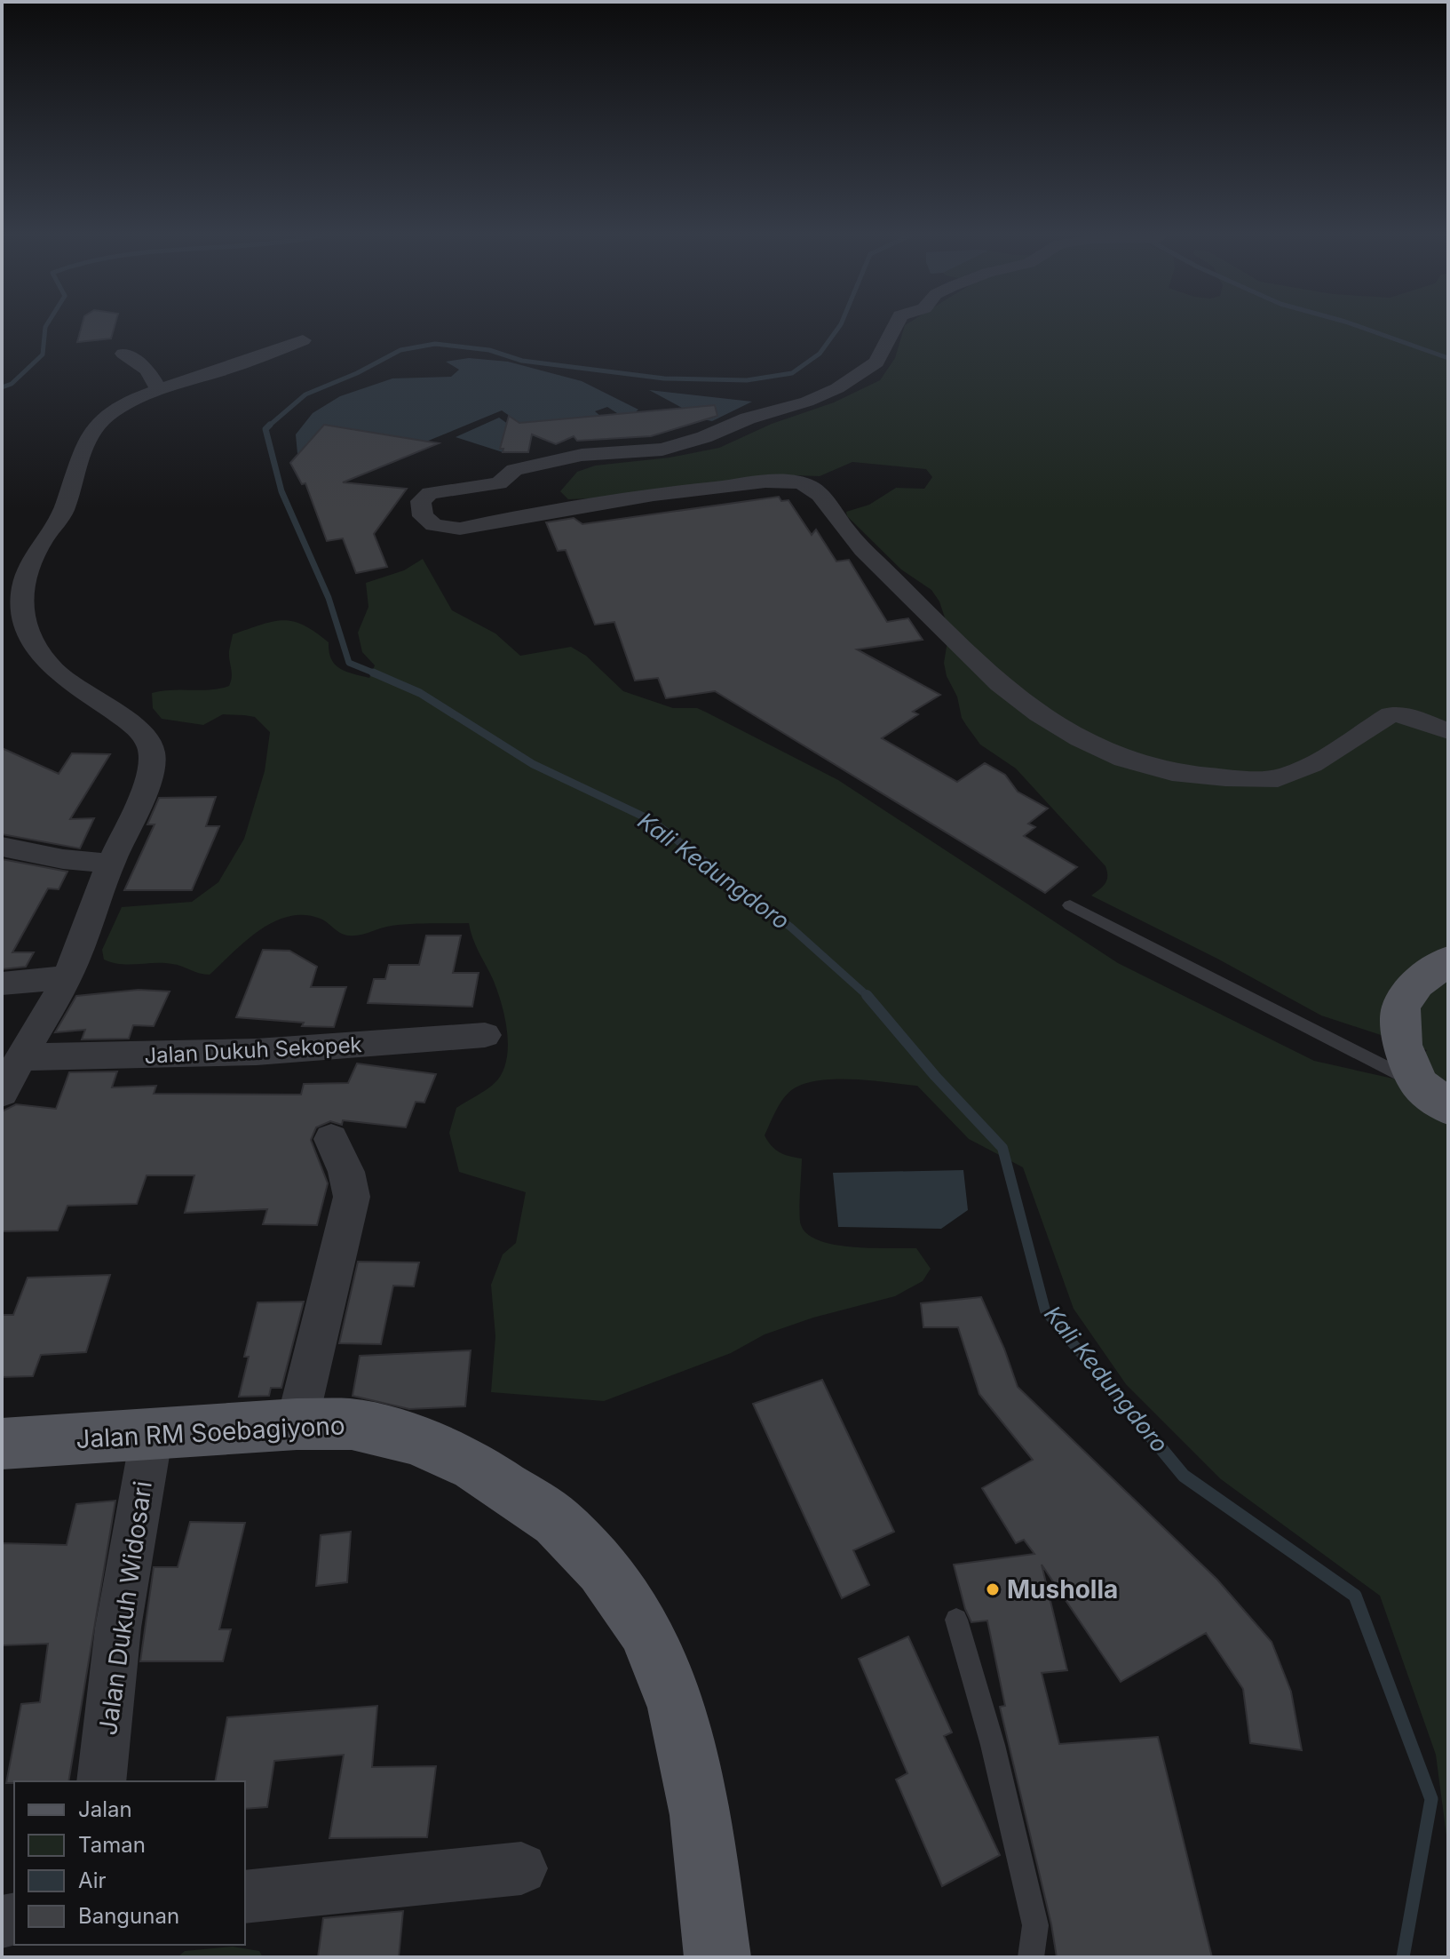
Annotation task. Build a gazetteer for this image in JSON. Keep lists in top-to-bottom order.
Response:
{
  "streets": {
    "main road": ["Jalan RM Soebagiyono"],
    "street": ["Jalan Dukuh Sekopek", "Jalan Dukuh Widosari"]
  },
  "crossings": [
    ["Jalan RM Soebagiyono", "Jalan Dukuh Widosari"]
  ],
  "water": ["Kali Kedungdoro"],
  "places": ["Musholla"],
  "legend": [
    "Jalan",
    "Taman",
    "Air",
    "Bangunan"
  ]
}
